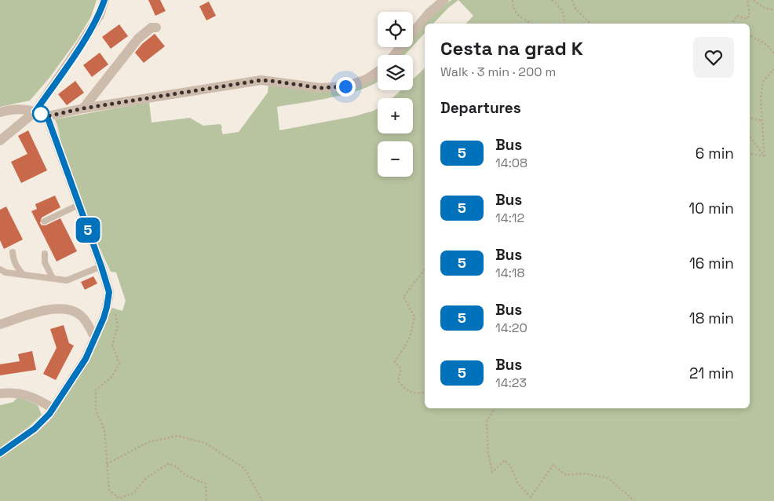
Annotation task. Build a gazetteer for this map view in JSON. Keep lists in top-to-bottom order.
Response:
{
  "lines": ["bus line 5"],
  "page": {
    "on_map": "5",
    "map_buttons": ["+", "−"],
    "heading": [
      ["Cesta na grad K", "Walk · 3 min · 200 m"],
      "Departures"
    ],
    "list": [
      {
        "mark": "5",
        "name": "Bus",
        "note": "14:08",
        "value": "6 min"
      },
      {
        "mark": "5",
        "name": "Bus",
        "note": "14:12",
        "value": "10 min"
      },
      {
        "mark": "5",
        "name": "Bus",
        "note": "14:18",
        "value": "16 min"
      },
      {
        "mark": "5",
        "name": "Bus",
        "note": "14:20",
        "value": "18 min"
      },
      {
        "mark": "5",
        "name": "Bus",
        "note": "14:23",
        "value": "21 min"
      }
    ]
  }
}
